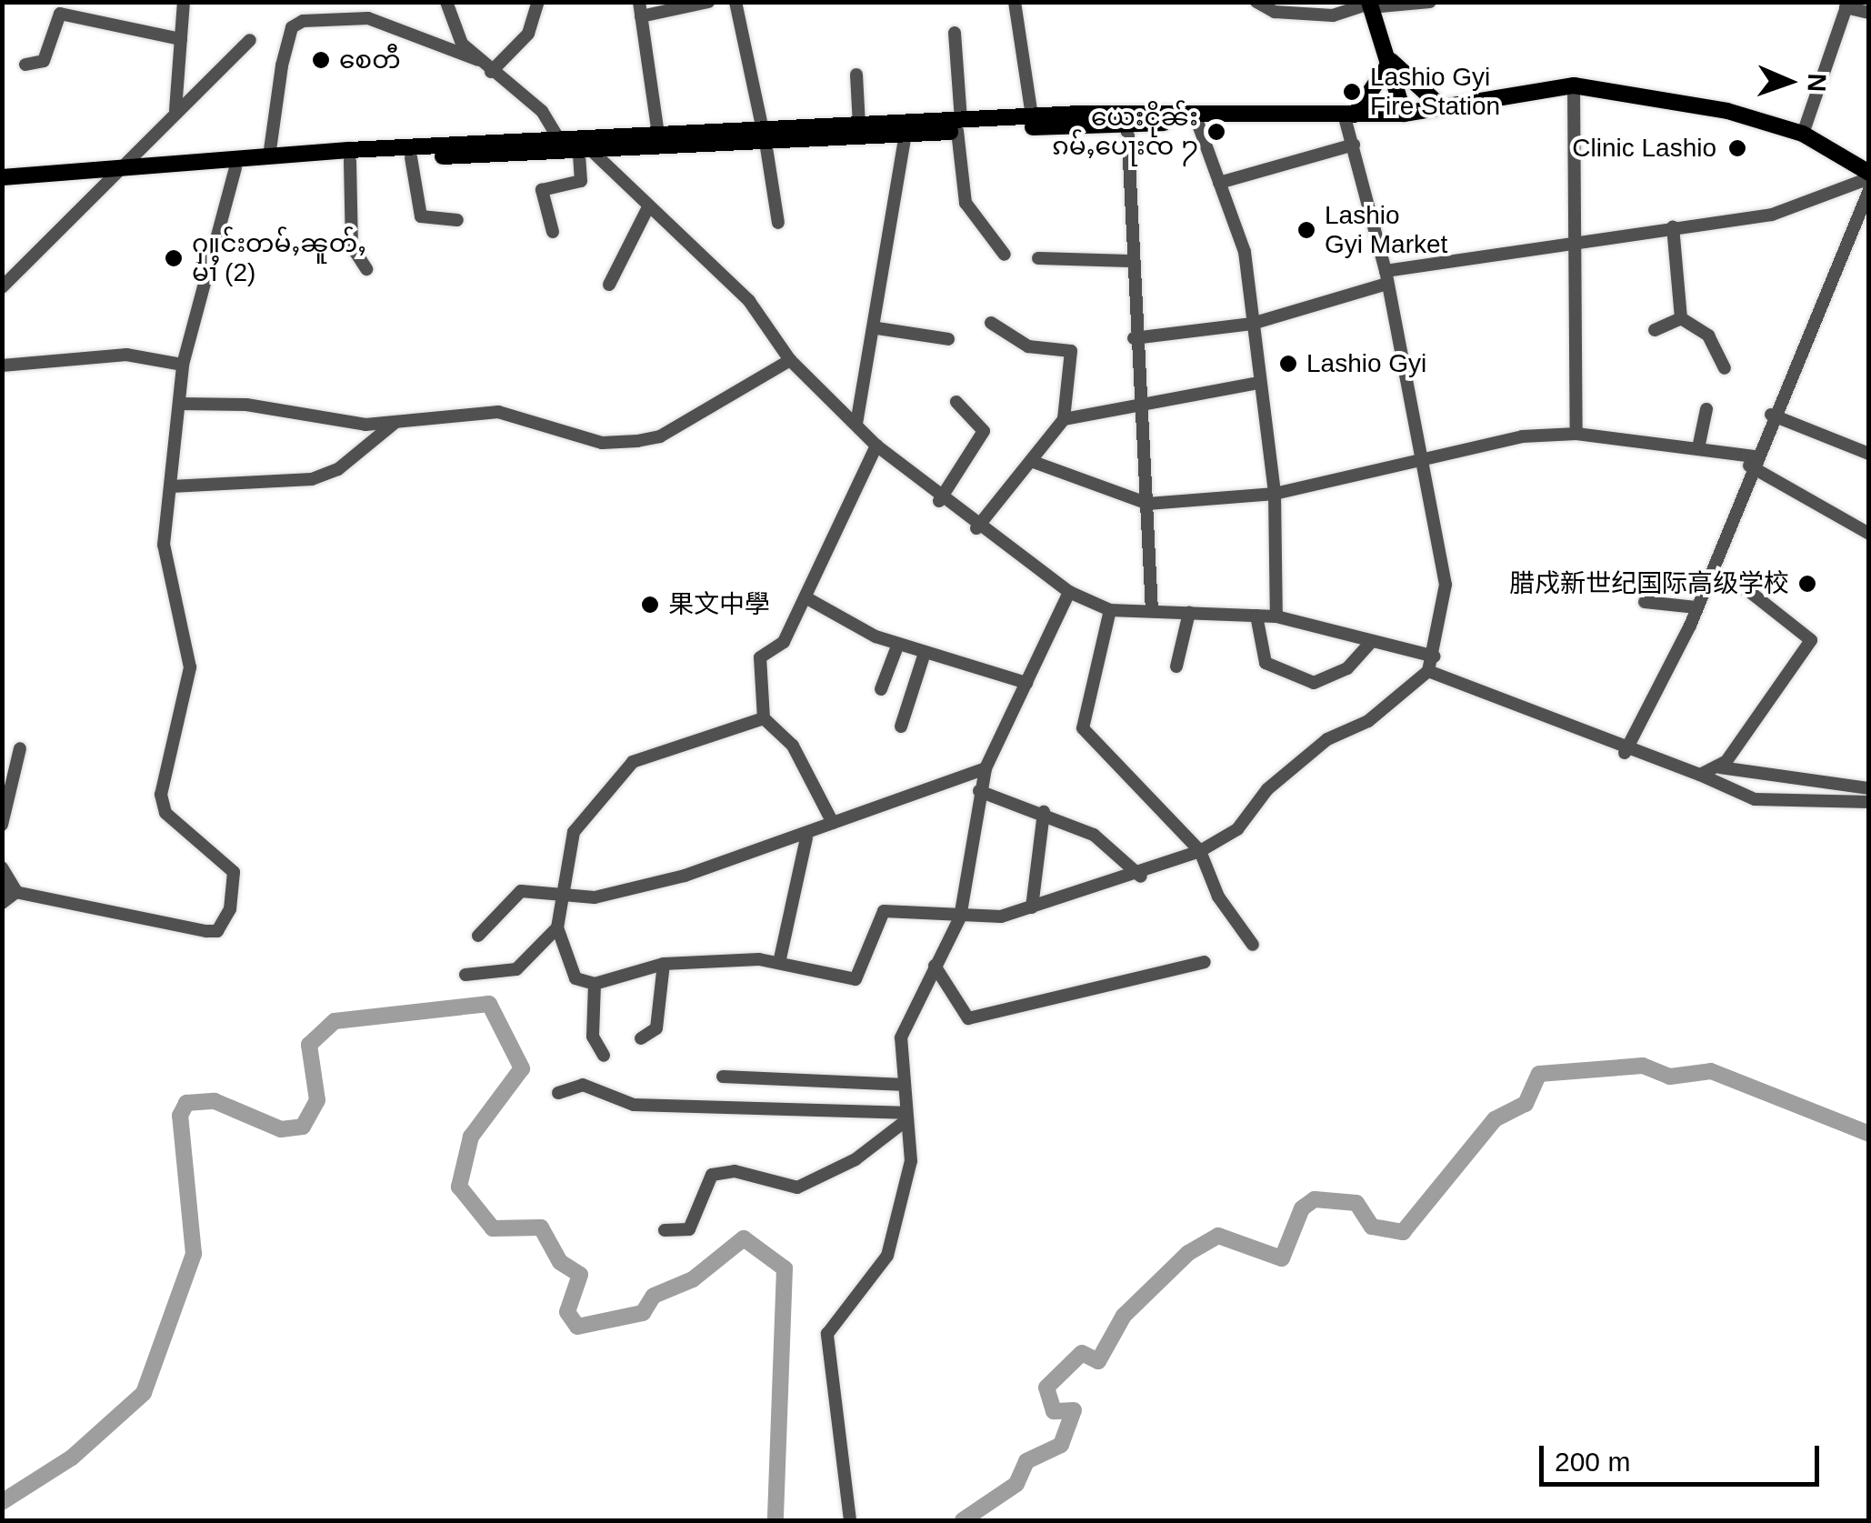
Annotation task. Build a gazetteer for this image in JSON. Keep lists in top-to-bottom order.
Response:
{
  "places": [
    "စေတီ",
    "Lashio Gyi Fire Station",
    "ယေးငိုၼ်း ၵမ်ႇပေႃးၸ ႒",
    "Clinic Lashio",
    "Lashio Gyi Market",
    "ႁူင်းတမ်ႇၼူတ်ႇ မၢႆ (2)",
    "Lashio Gyi",
    "腊戍新世纪国际高级学校",
    "果文中學"
  ],
  "scale_bar": "200 m",
  "north": "right"
}
